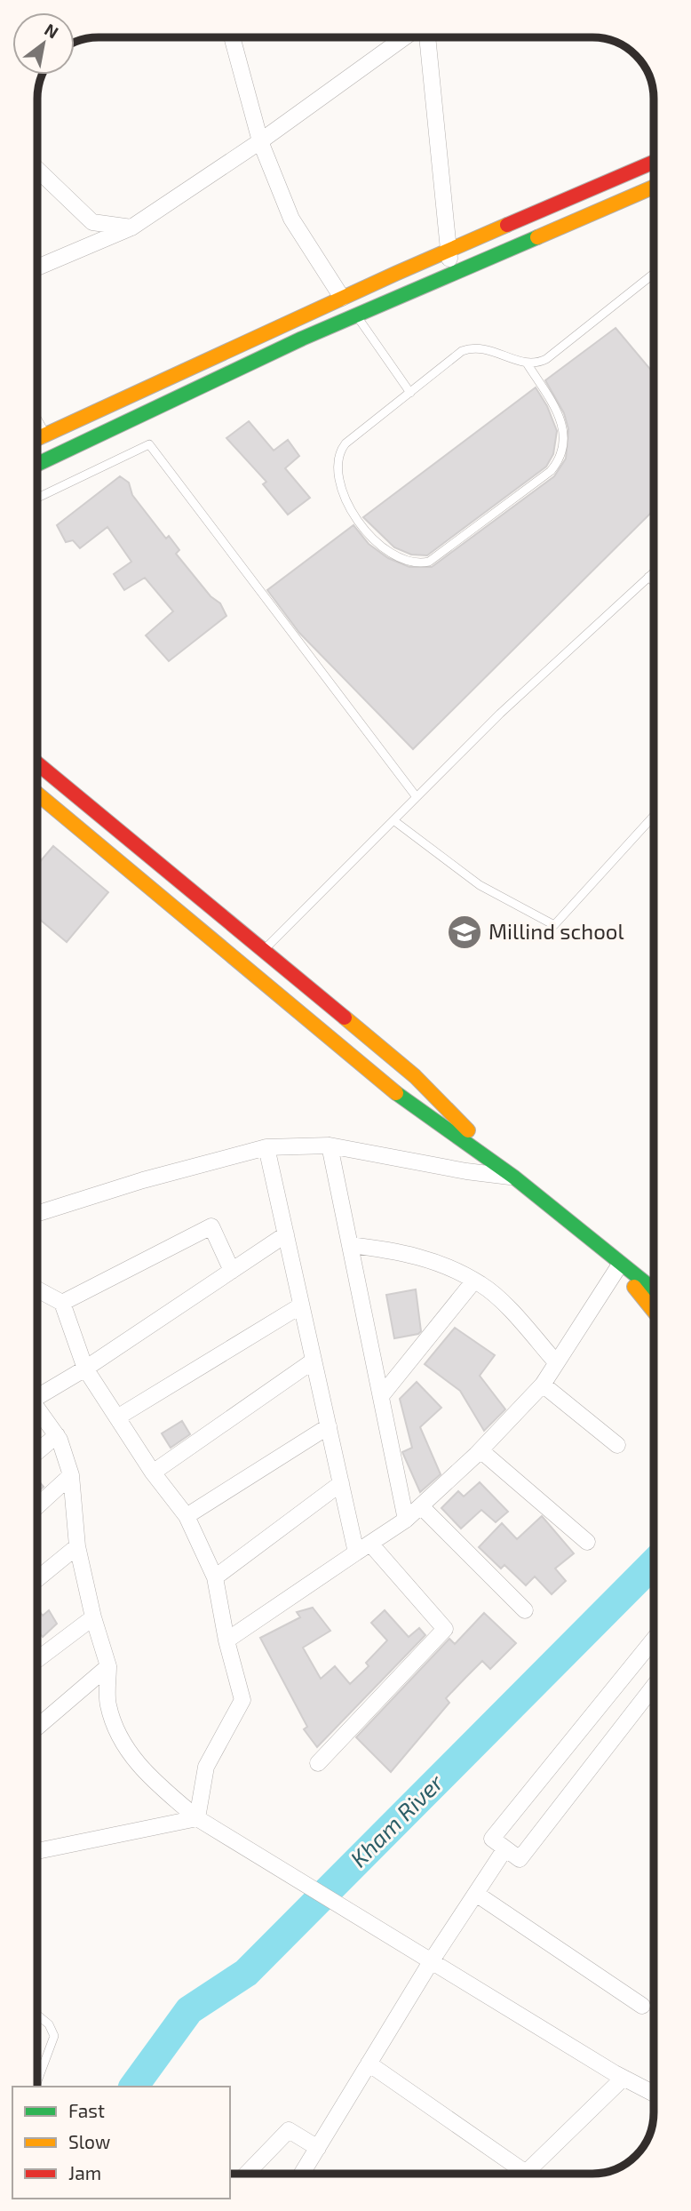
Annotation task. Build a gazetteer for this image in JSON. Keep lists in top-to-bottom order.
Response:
{
  "water": ["Kham River"],
  "places": {
    "school or university": ["Millind school"]
  },
  "legend": ["Fast", "Slow", "Jam"],
  "north": "top right"
}
